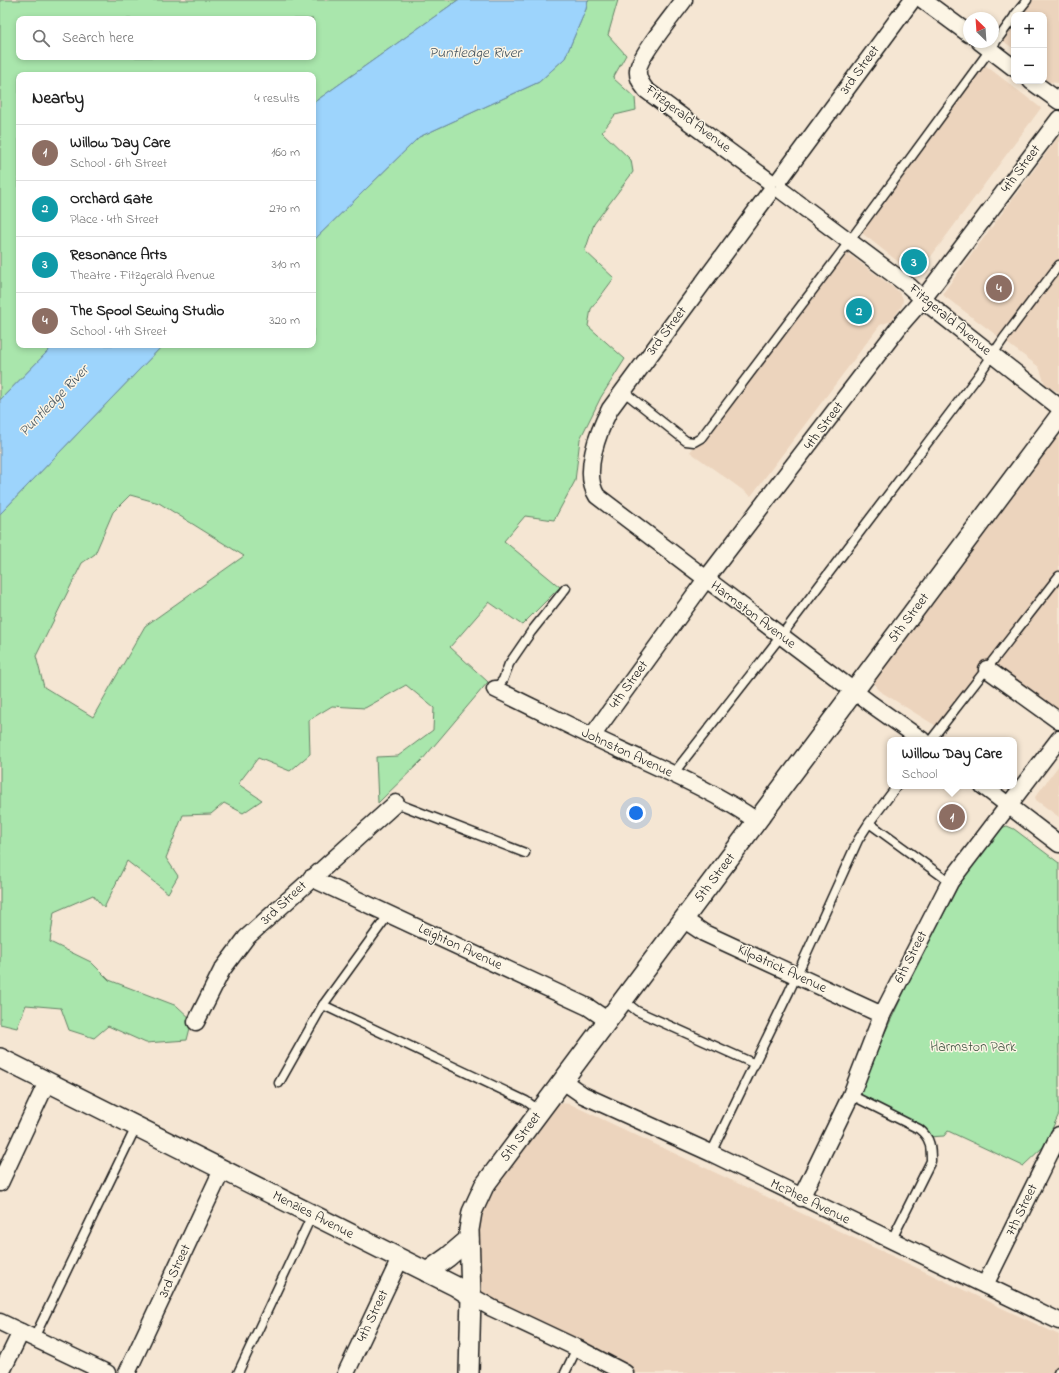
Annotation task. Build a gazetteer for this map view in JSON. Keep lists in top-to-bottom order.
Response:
{
  "streets": {
    "street": [
      "3rd Street",
      "Fitzgerald Avenue",
      "4th Street",
      "Harmston Avenue",
      "5th Street",
      "Johnston Avenue",
      "Leighton Avenue",
      "6th Street",
      "Kilpatrick Avenue",
      "McPhee Avenue",
      "7th Street",
      "Menzies Avenue"
    ]
  },
  "crossings": [
    ["3rd Street", "Fitzgerald Avenue"],
    ["3rd Street", "Harmston Avenue"],
    ["3rd Street", "Leighton Avenue"],
    ["3rd Street", "Menzies Avenue"],
    ["Fitzgerald Avenue", "4th Street"],
    ["4th Street", "Harmston Avenue"],
    ["4th Street", "Johnston Avenue"],
    ["4th Street", "Menzies Avenue"],
    ["Harmston Avenue", "5th Street"],
    ["5th Street", "Johnston Avenue"],
    ["5th Street", "Leighton Avenue"],
    ["5th Street", "Kilpatrick Avenue"],
    ["5th Street", "McPhee Avenue"],
    ["5th Street", "Menzies Avenue"],
    ["6th Street", "Kilpatrick Avenue"],
    ["6th Street", "McPhee Avenue"],
    ["McPhee Avenue", "7th Street"]
  ],
  "water": ["Puntledge River"],
  "parks": ["Harmston Park"],
  "north": "top left",
  "page": {
    "map_buttons": ["+", "−"],
    "search": "Search here",
    "heading": ["Nearby", "4 results"],
    "list": [
      {
        "mark": "1",
        "name": "Willow Day Care",
        "note": "School · 6th Street",
        "value": "160 m"
      },
      {
        "mark": "2",
        "name": "Orchard Gate",
        "note": "Place · 4th Street",
        "value": "270 m"
      },
      {
        "mark": "3",
        "name": "Resonance Arts",
        "note": "Theatre · Fitzgerald Avenue",
        "value": "310 m"
      },
      {
        "mark": "4",
        "name": "The Spool Sewing Studio",
        "note": "School · 4th Street",
        "value": "320 m"
      }
    ],
    "pins": [
      "3",
      "4",
      "2",
      "1"
    ],
    "popup": ["Willow Day Care", "School"]
  }
}
